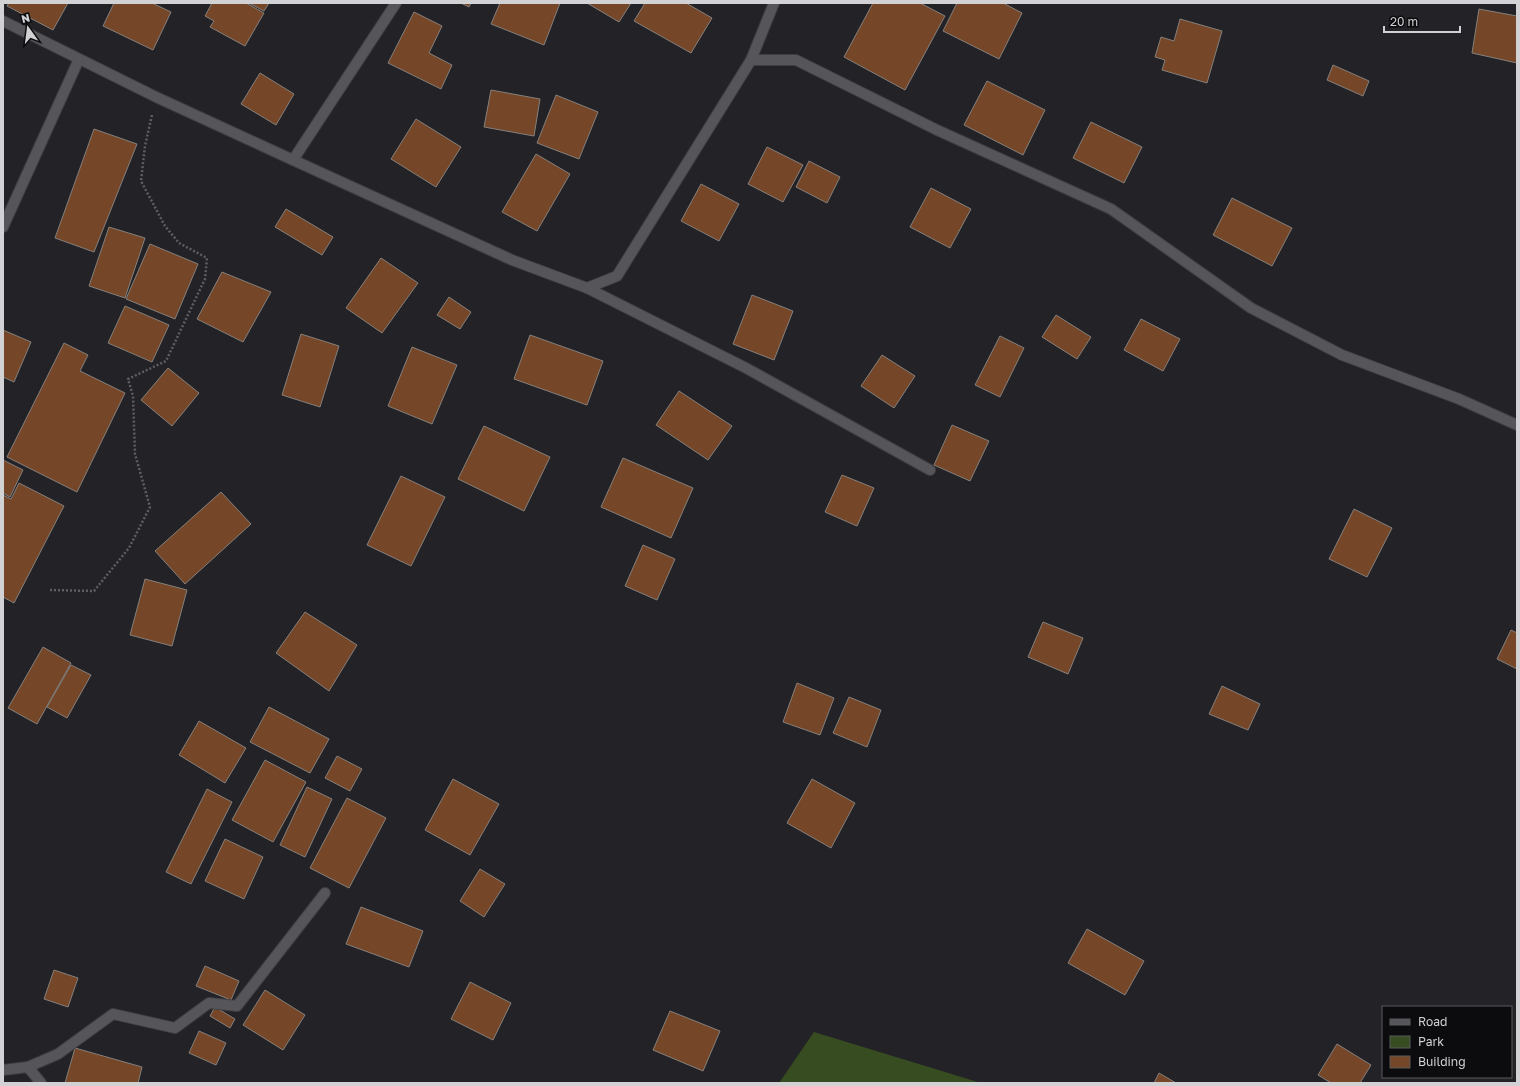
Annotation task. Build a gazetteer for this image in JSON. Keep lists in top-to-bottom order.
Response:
{
  "legend": ["Road", "Park", "Building"],
  "scale_bar": "20 m",
  "north": "top"
}
